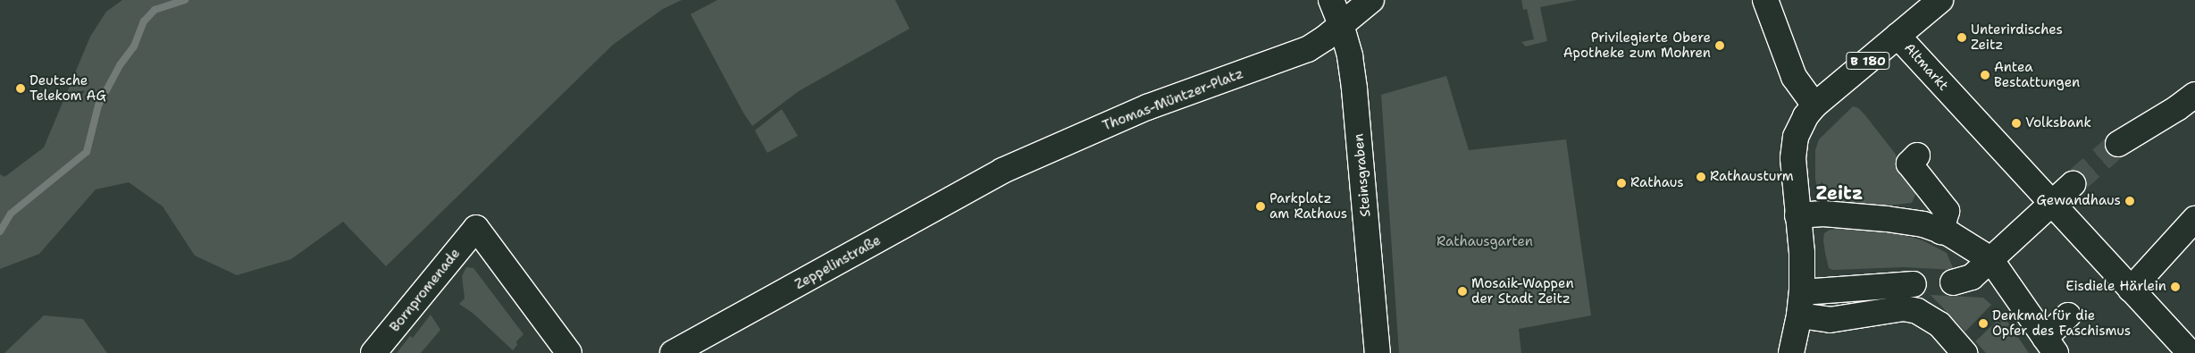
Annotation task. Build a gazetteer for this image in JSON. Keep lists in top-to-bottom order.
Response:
{
  "streets": {
    "street": [
      "B 180",
      "Altmarkt",
      "Thomas-Müntzer-Platz",
      "Steinsgraben",
      "Zeppelinstraße",
      "Bornpromenade"
    ]
  },
  "crossings": [
    ["B 180", "Altmarkt"],
    ["Thomas-Müntzer-Platz", "Steinsgraben"],
    ["Thomas-Müntzer-Platz", "Zeppelinstraße"]
  ],
  "districts": ["Zeitz"],
  "parks": ["Rathausgarten"],
  "places": [
    "Unterirdisches Zeitz",
    "Privilegierte Obere Apotheke zum Mohren",
    "Antea Bestattungen",
    "Deutsche Telekom AG",
    "Volksbank",
    "Rathausturm",
    "Rathaus",
    "Gewandhaus",
    "Parkplatz am Rathaus",
    "Eisdiele Härlein",
    "Mosaik-Wappen der Stadt Zeitz",
    "Denkmal für die Opfer des Faschismus"
  ]
}
